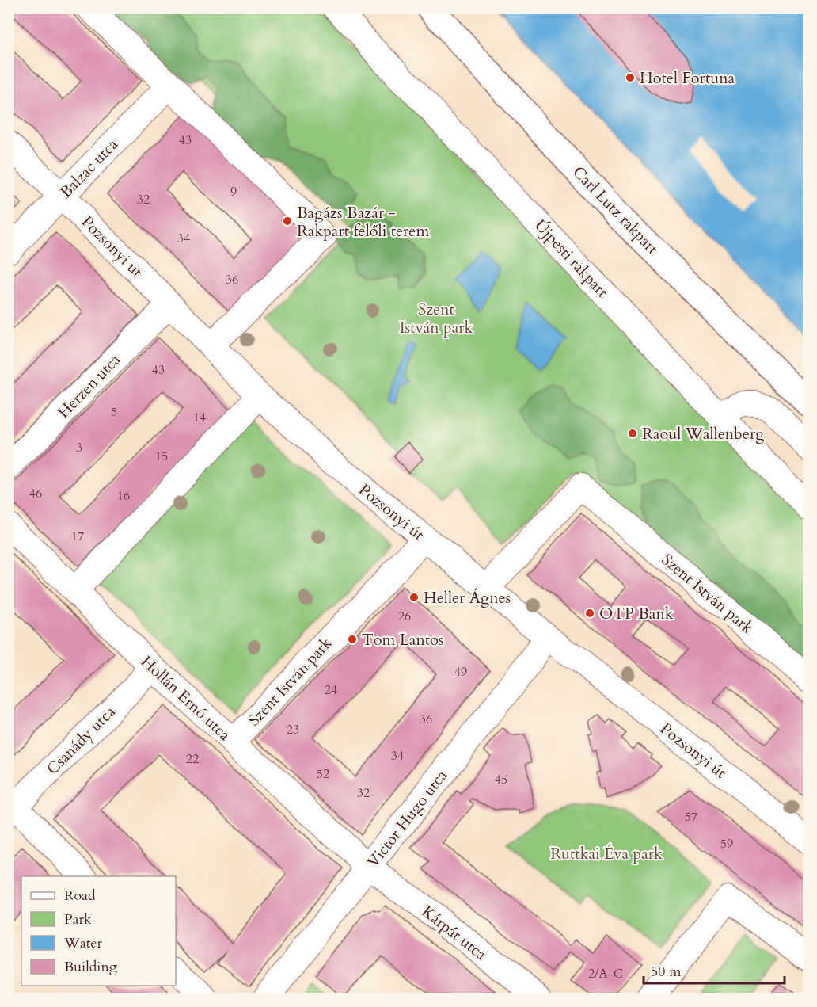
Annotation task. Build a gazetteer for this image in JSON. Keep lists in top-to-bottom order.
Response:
{
  "streets": {
    "main road": ["Carl Lutz rakpart"],
    "street": [
      "Balzac utca",
      "Pozsonyi út",
      "Újpesti rakpart",
      "Herzen utca",
      "Szent István park",
      "Hollán Ernő utca",
      "Csanády utca",
      "Victor Hugo utca",
      "Kárpát utca"
    ]
  },
  "crossings": [
    ["Balzac utca", "Pozsonyi út"],
    ["Pozsonyi út", "Herzen utca"],
    ["Pozsonyi út", "Szent István park"],
    ["Pozsonyi út", "Victor Hugo utca"],
    ["Szent István park", "Hollán Ernő utca"],
    ["Hollán Ernő utca", "Csanády utca"],
    ["Hollán Ernő utca", "Victor Hugo utca"],
    ["Hollán Ernő utca", "Kárpát utca"],
    ["Victor Hugo utca", "Kárpát utca"]
  ],
  "parks": ["Szent István park", "Ruttkai Éva park"],
  "places": [
    "Hotel Fortuna",
    "Bagázs Bazár - Rakpart felőli terem",
    "Raoul Wallenberg",
    "Heller Ágnes",
    "OTP Bank",
    "Tom Lantos"
  ],
  "house_numbers": [
    "43",
    "9",
    "32",
    "34",
    "36",
    "43",
    "5",
    "14",
    "3",
    "15",
    "46",
    "16",
    "17",
    "26",
    "49",
    "24",
    "36",
    "23",
    "34",
    "22",
    "52",
    "45",
    "32",
    "57",
    "59",
    "2/A-C"
  ],
  "legend": [
    "Road",
    "Park",
    "Water",
    "Building"
  ],
  "scale_bar": "50 m"
}
